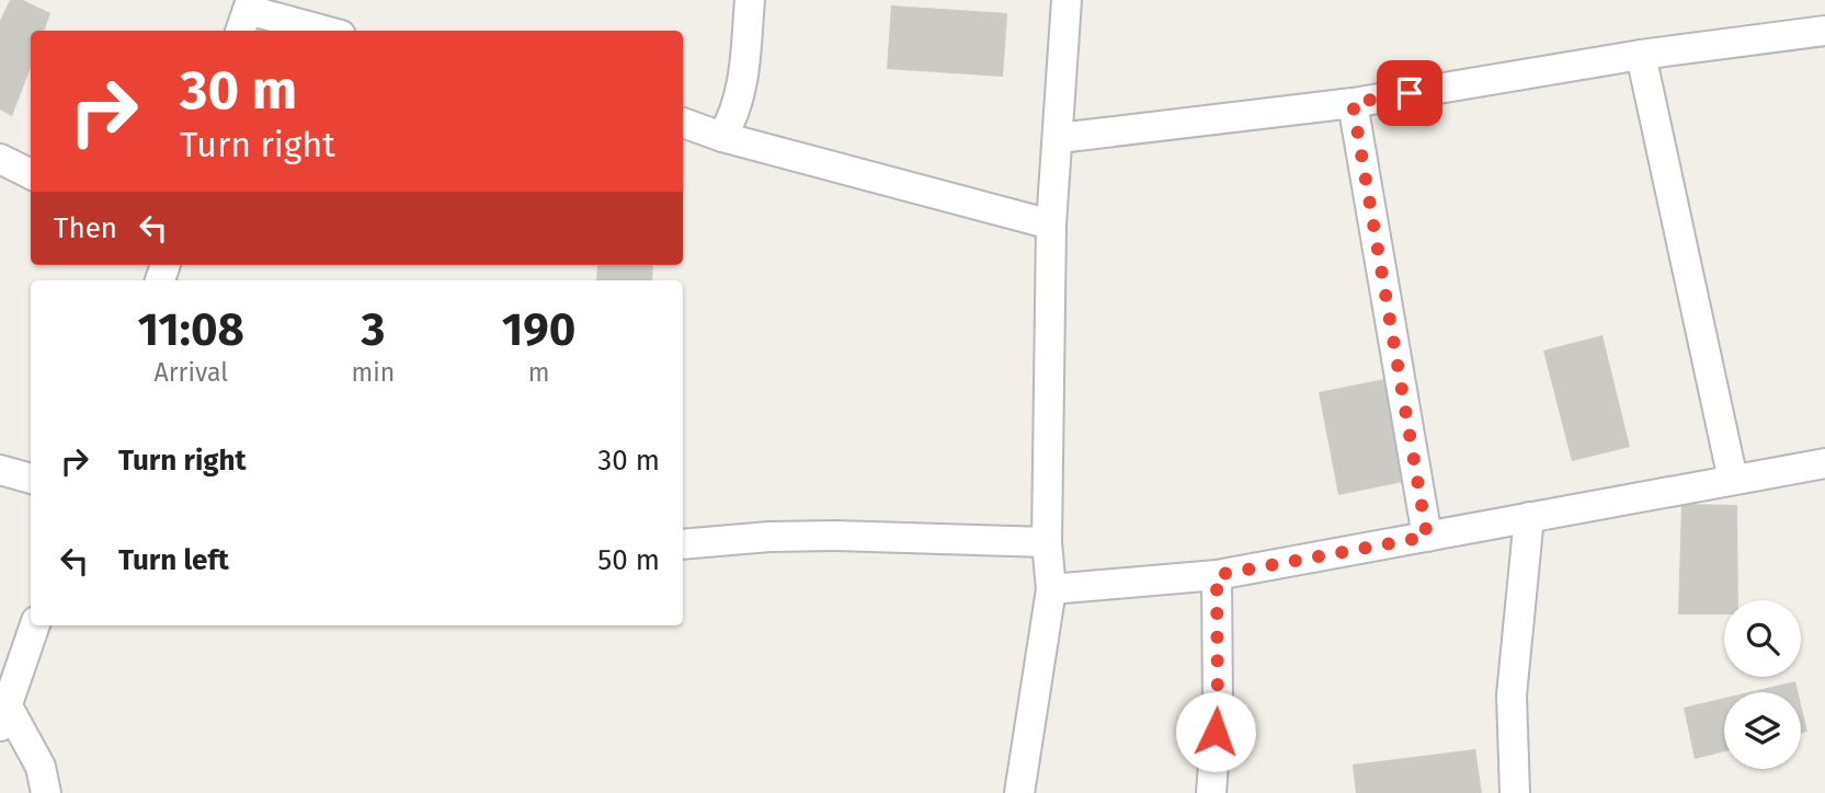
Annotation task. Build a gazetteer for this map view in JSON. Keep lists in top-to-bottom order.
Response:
{
  "page": {
    "turn": ["30 m", "Turn right"],
    "then": "Then",
    "eta": [
      "11:08",
      "Arrival",
      "3",
      "min",
      "190",
      "m"
    ],
    "list": [
      {
        "name": "Turn right",
        "value": "30 m"
      },
      {
        "name": "Turn left",
        "value": "50 m"
      }
    ]
  }
}
